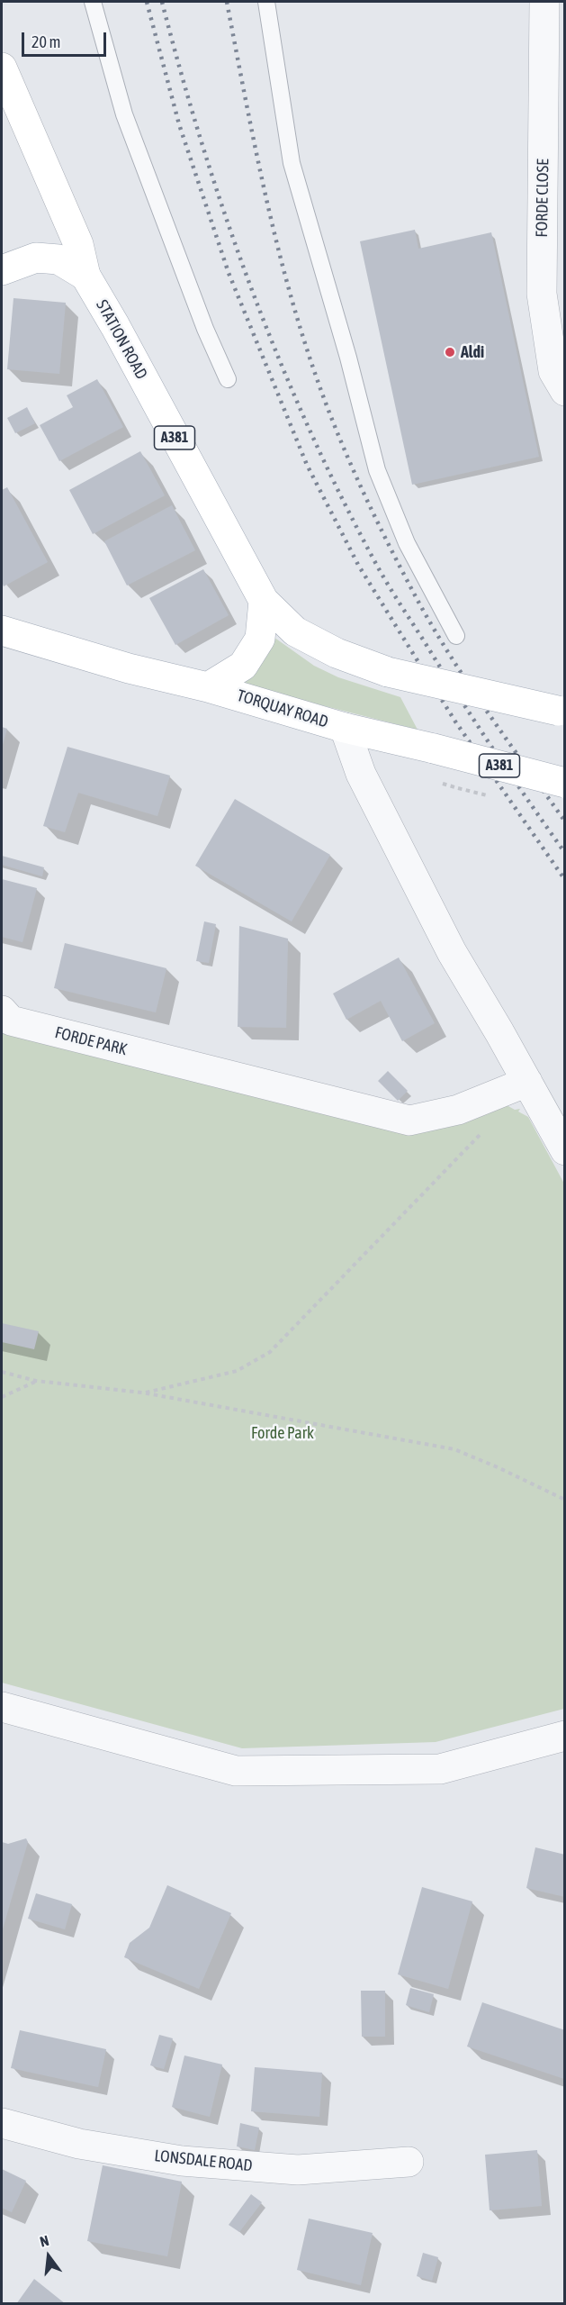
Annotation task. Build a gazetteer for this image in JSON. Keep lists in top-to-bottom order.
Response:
{
  "streets": {
    "main road": ["STATION ROAD", "A381", "TORQUAY ROAD"],
    "street": ["FORDE CLOSE", "FORDE PARK", "LONSDALE ROAD"]
  },
  "crossings": [
    ["STATION ROAD", "A381"]
  ],
  "parks": ["Forde Park"],
  "places": ["Aldi"],
  "scale_bar": "20 m",
  "north": "top"
}
